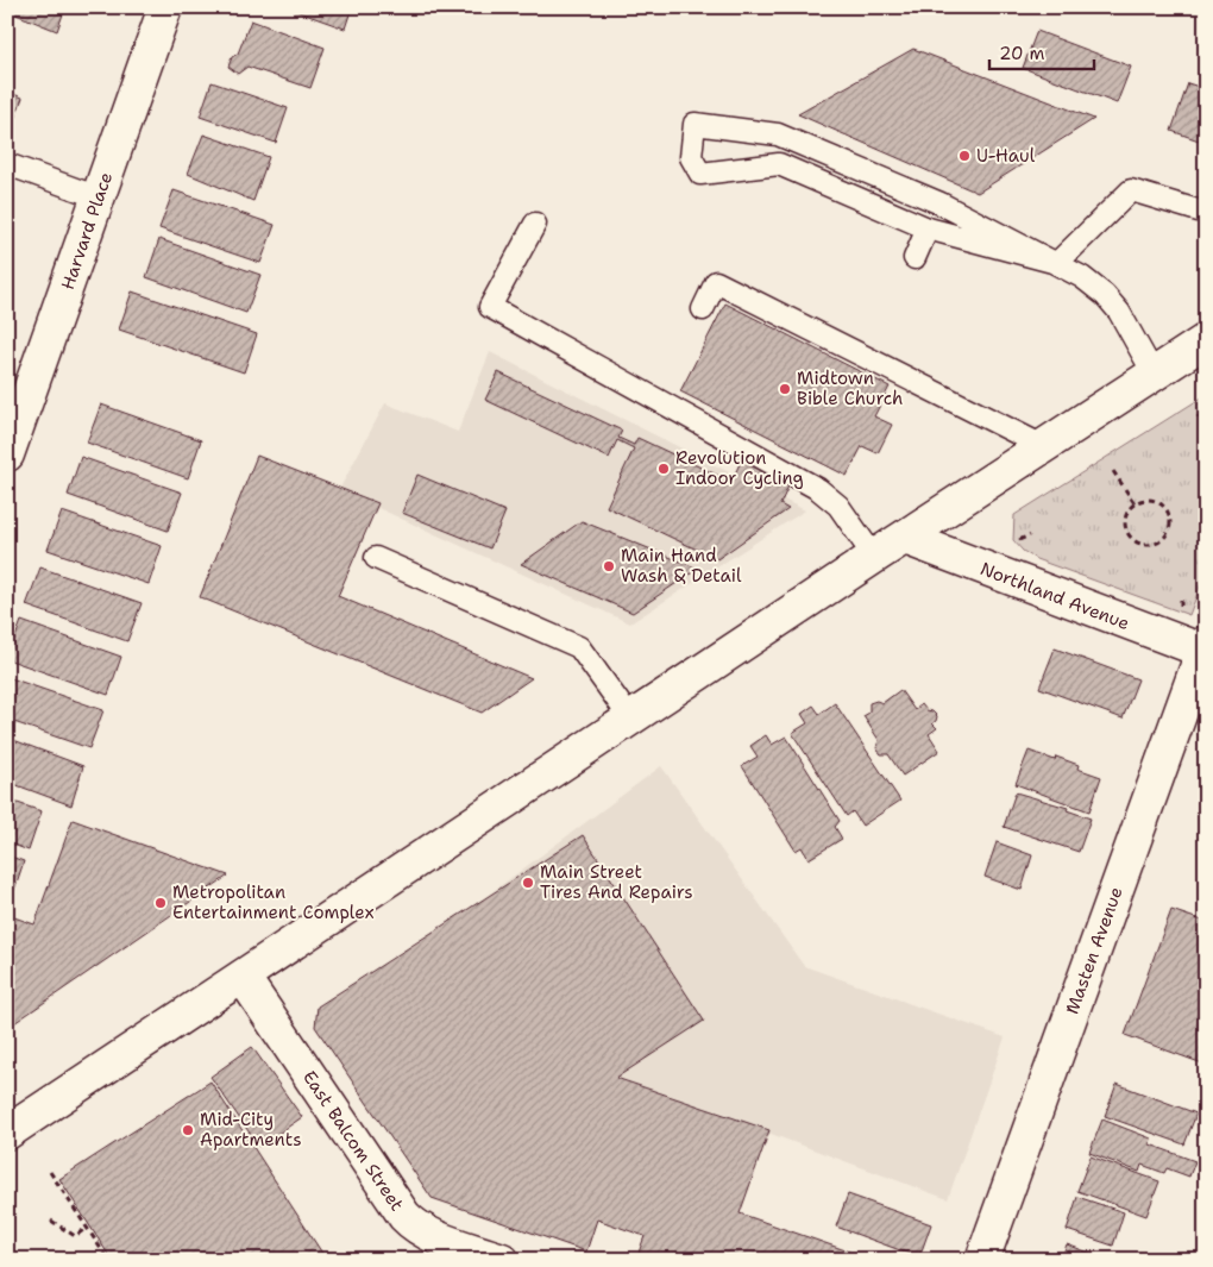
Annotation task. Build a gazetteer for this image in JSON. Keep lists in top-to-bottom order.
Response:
{
  "streets": {
    "street": [
      "Harvard Place",
      "Northland Avenue",
      "Masten Avenue",
      "East Balcom Street"
    ]
  },
  "crossings": [
    ["Northland Avenue", "Masten Avenue"]
  ],
  "places": [
    "U-Haul",
    "Midtown Bible Church",
    "Revolution Indoor Cycling",
    "Main Hand Wash & Detail",
    "Main Street Tires And Repairs",
    "Metropolitan Entertainment Complex",
    "Mid-City Apartments"
  ],
  "scale_bar": "20 m"
}
